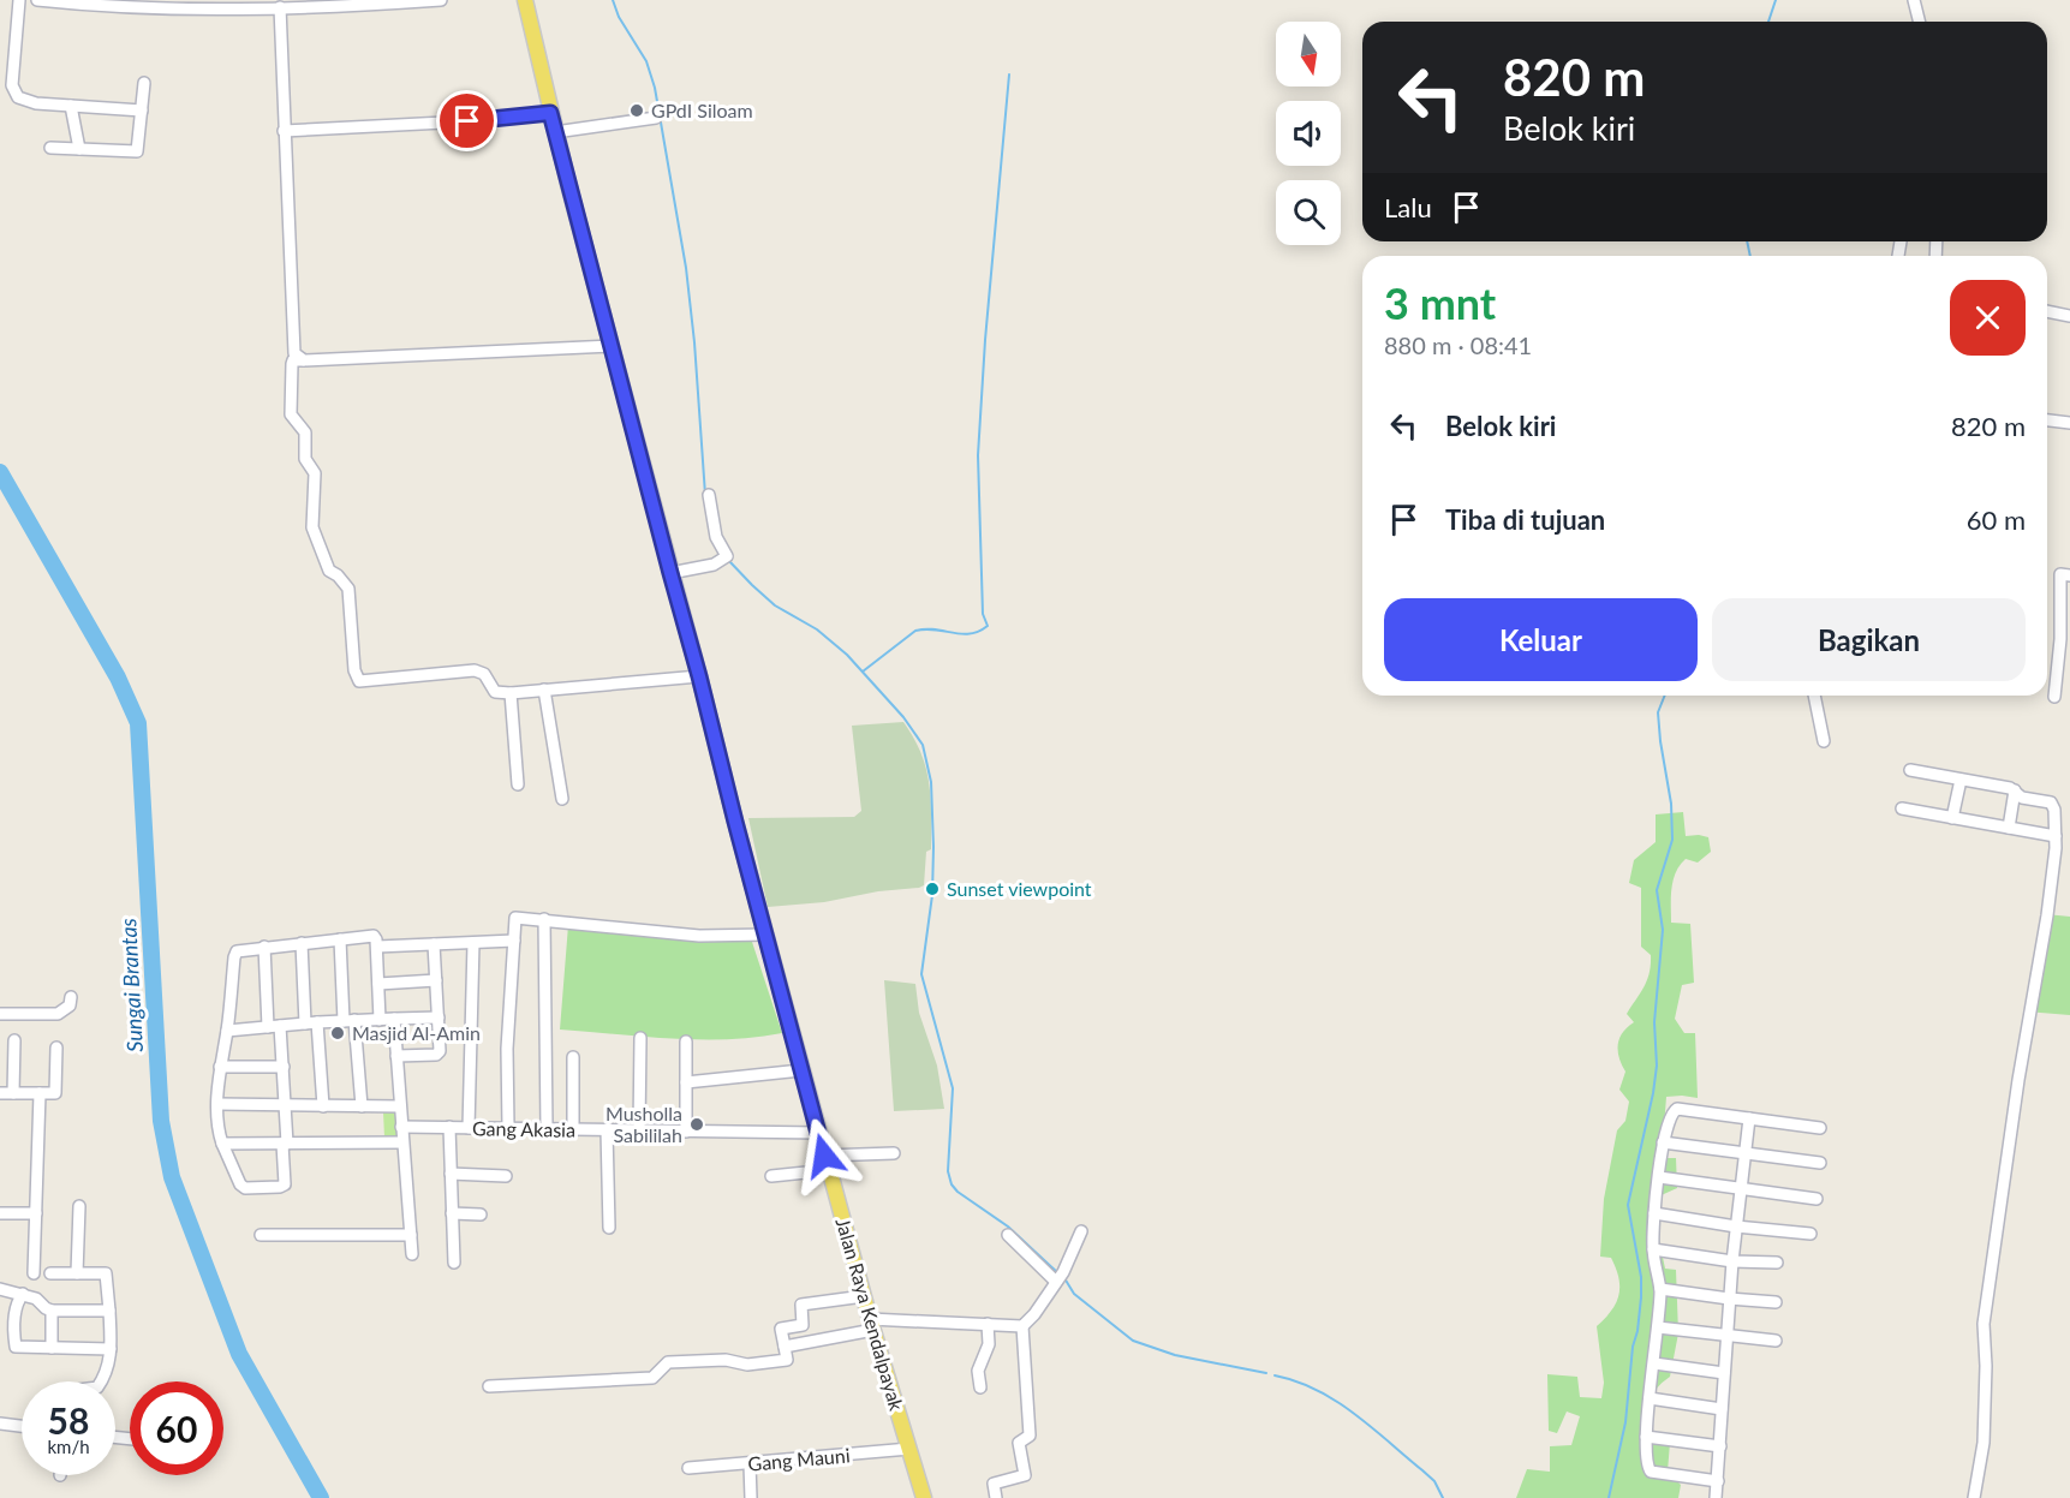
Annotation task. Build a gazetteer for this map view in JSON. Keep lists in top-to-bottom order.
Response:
{
  "streets": {
    "main road": ["Jalan Raya Kendalpayak"],
    "street": ["Gang Akasia", "Gang Mauni"]
  },
  "crossings": [
    ["Gang Akasia", "Jalan Raya Kendalpayak"],
    ["Jalan Raya Kendalpayak", "Gang Mauni"]
  ],
  "water": ["Sungai Brantas"],
  "places": [
    "GPdI Siloam",
    "Sunset viewpoint",
    "Masjid Al-Amin",
    "Musholla Sabililah"
  ],
  "north": "bottom",
  "page": {
    "turn": ["820 m", "Belok kiri"],
    "then": "Lalu",
    "heading": ["3 mnt", "880 m · 08:41"],
    "list": [
      {
        "name": "Belok kiri",
        "value": "820 m"
      },
      {
        "name": "Tiba di tujuan",
        "value": "60 m"
      }
    ],
    "buttons": ["Keluar", "Bagikan"],
    "speed": "58 km/h",
    "limit": "60"
  }
}
